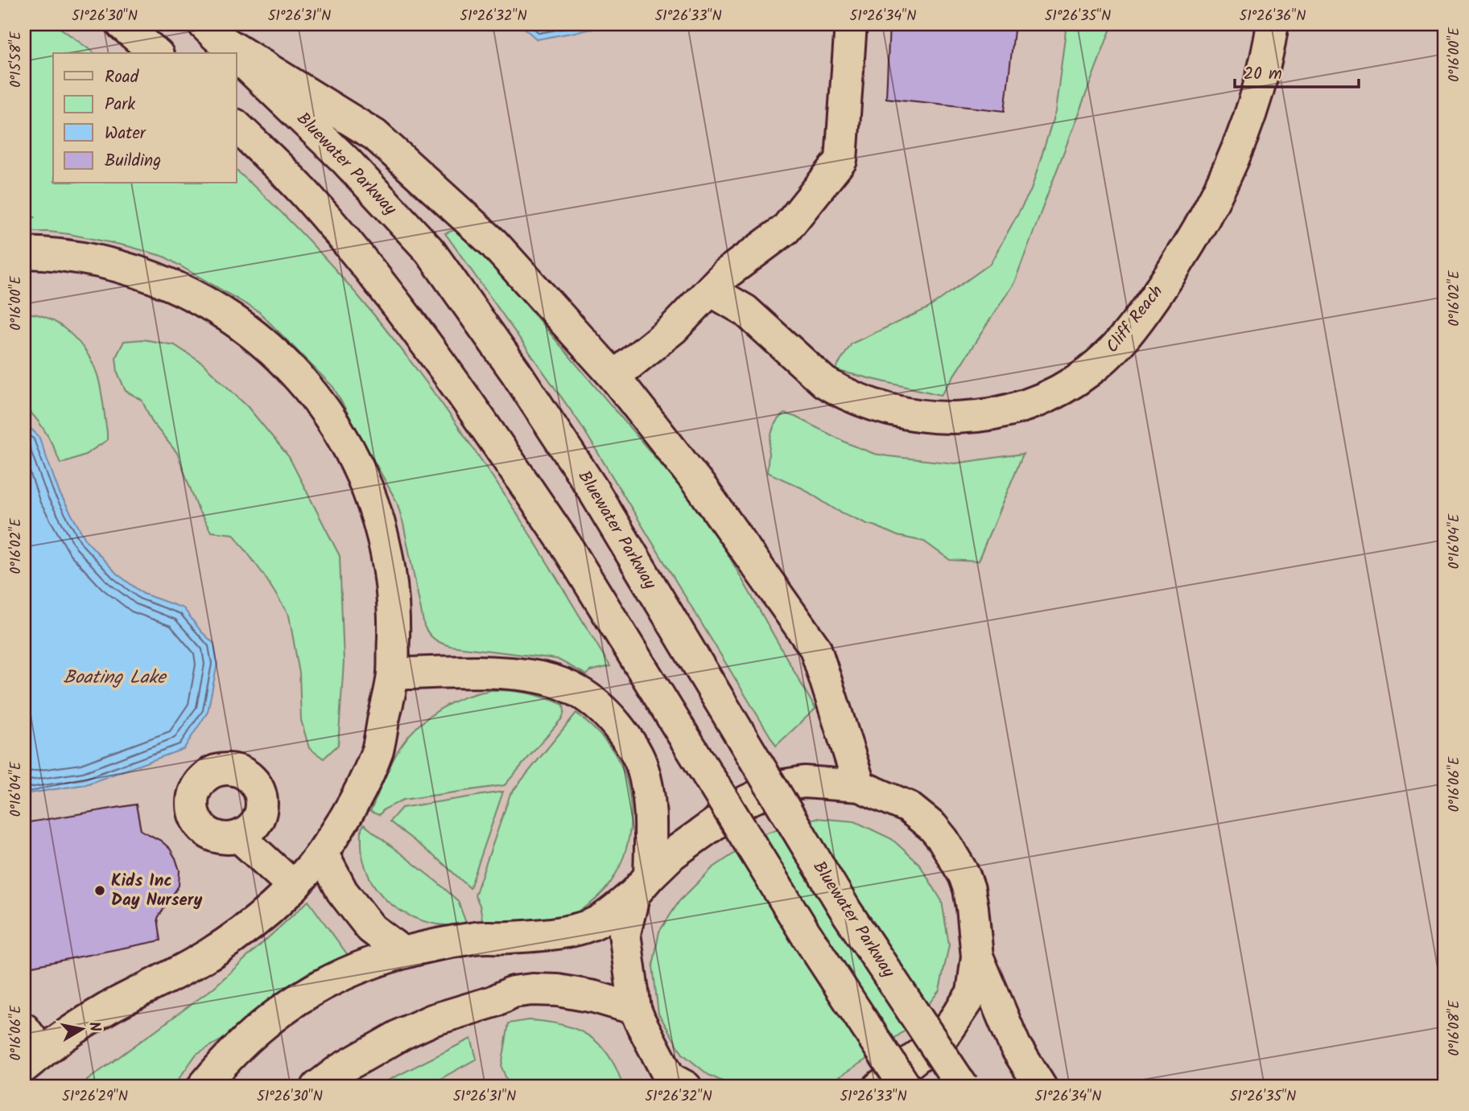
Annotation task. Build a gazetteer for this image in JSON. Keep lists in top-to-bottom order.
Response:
{
  "streets": {
    "street": ["Bluewater Parkway", "Cliff Reach"]
  },
  "water": ["Boating Lake"],
  "places": ["Kids Inc Day Nursery"],
  "legend": [
    "Road",
    "Park",
    "Water",
    "Building"
  ],
  "scale_bar": "20 m",
  "north": "right",
  "coordinates": [
    "51°26'30\"N",
    "51°26'31\"N",
    "51°26'32\"N",
    "51°26'33\"N",
    "51°26'34\"N",
    "51°26'35\"N",
    "51°26'36\"N",
    "0°16'00\"E",
    "0°15'58\"E",
    "0°16'02\"E",
    "0°16'04\"E",
    "0°16'06\"E",
    "0°16'08\"E",
    "51°26'29\"N"
  ]
}
